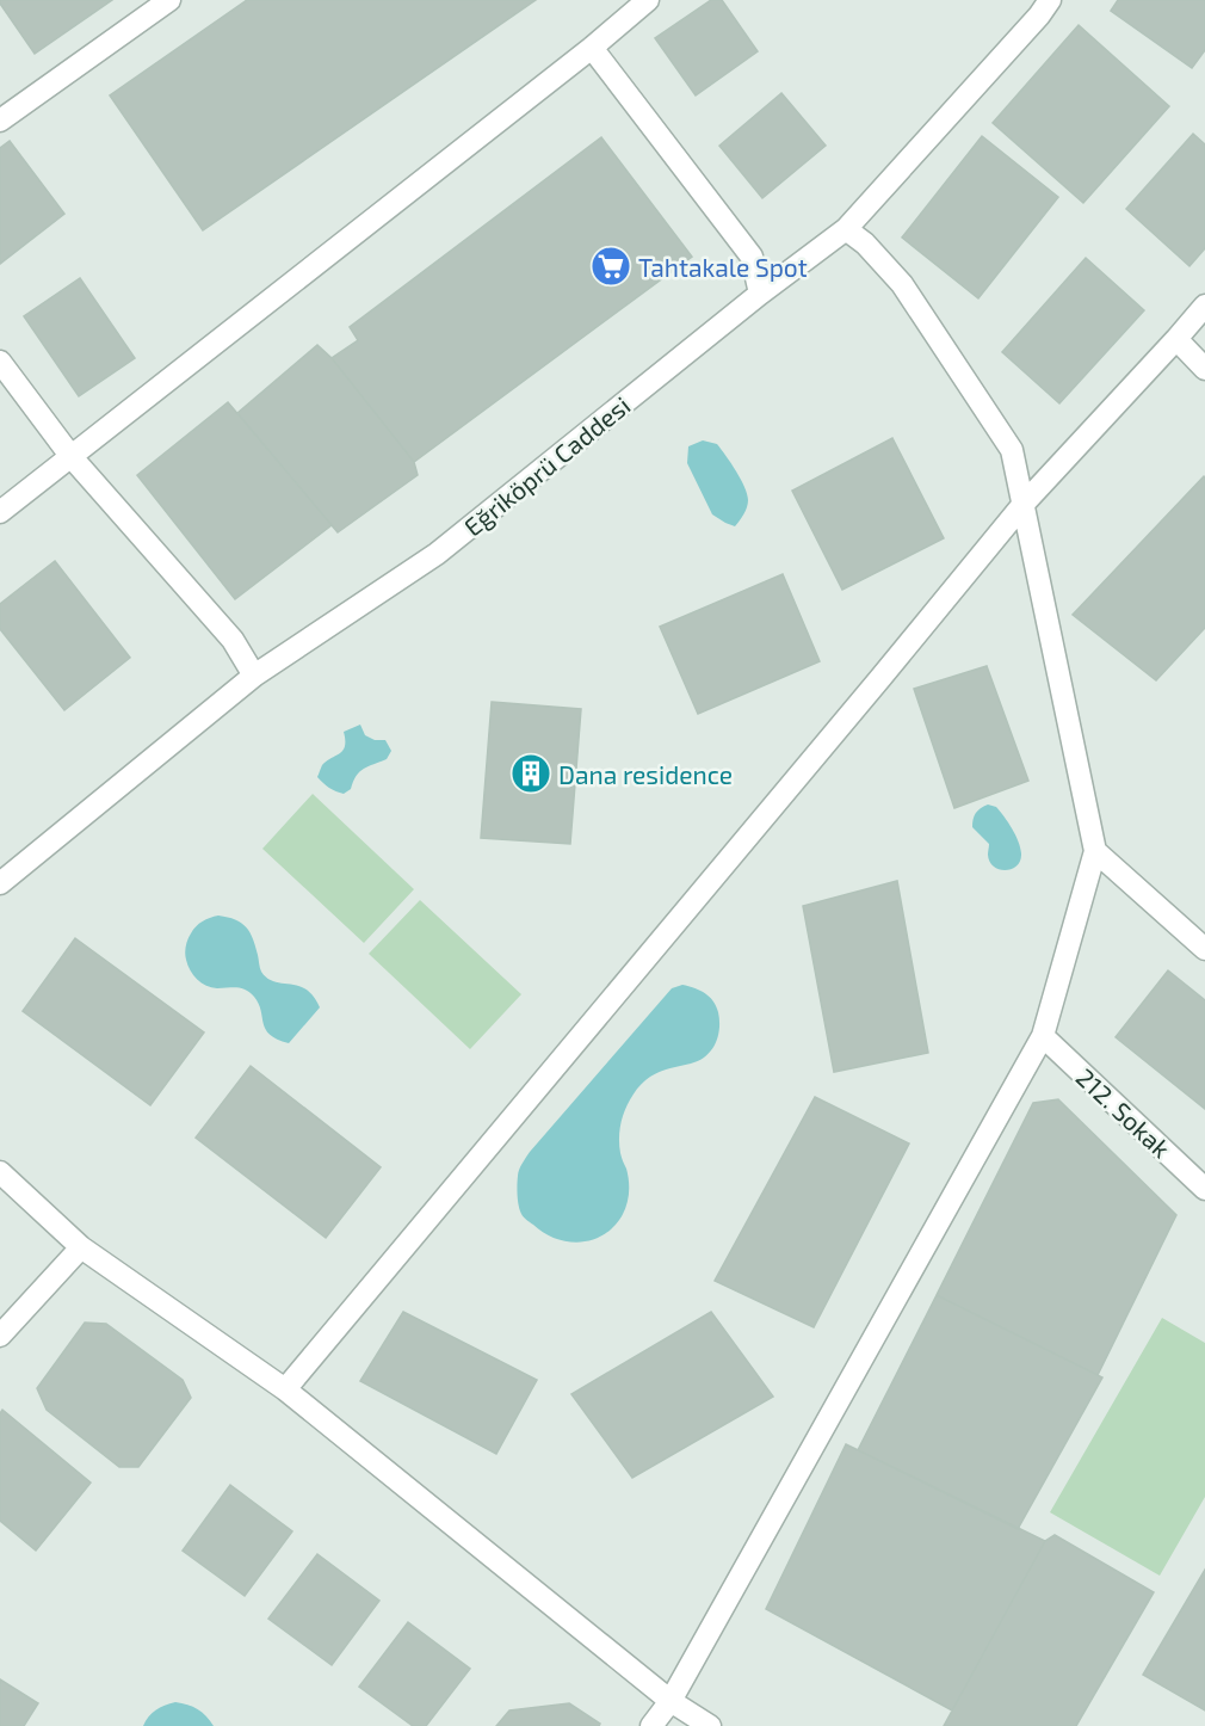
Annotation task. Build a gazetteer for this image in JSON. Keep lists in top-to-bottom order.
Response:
{
  "streets": {
    "street": ["Eğriköprü Caddesi", "212. Sokak"]
  },
  "places": {
    "supermarket": ["Tahtakale Spot"],
    "building": ["Dana residence"]
  }
}
